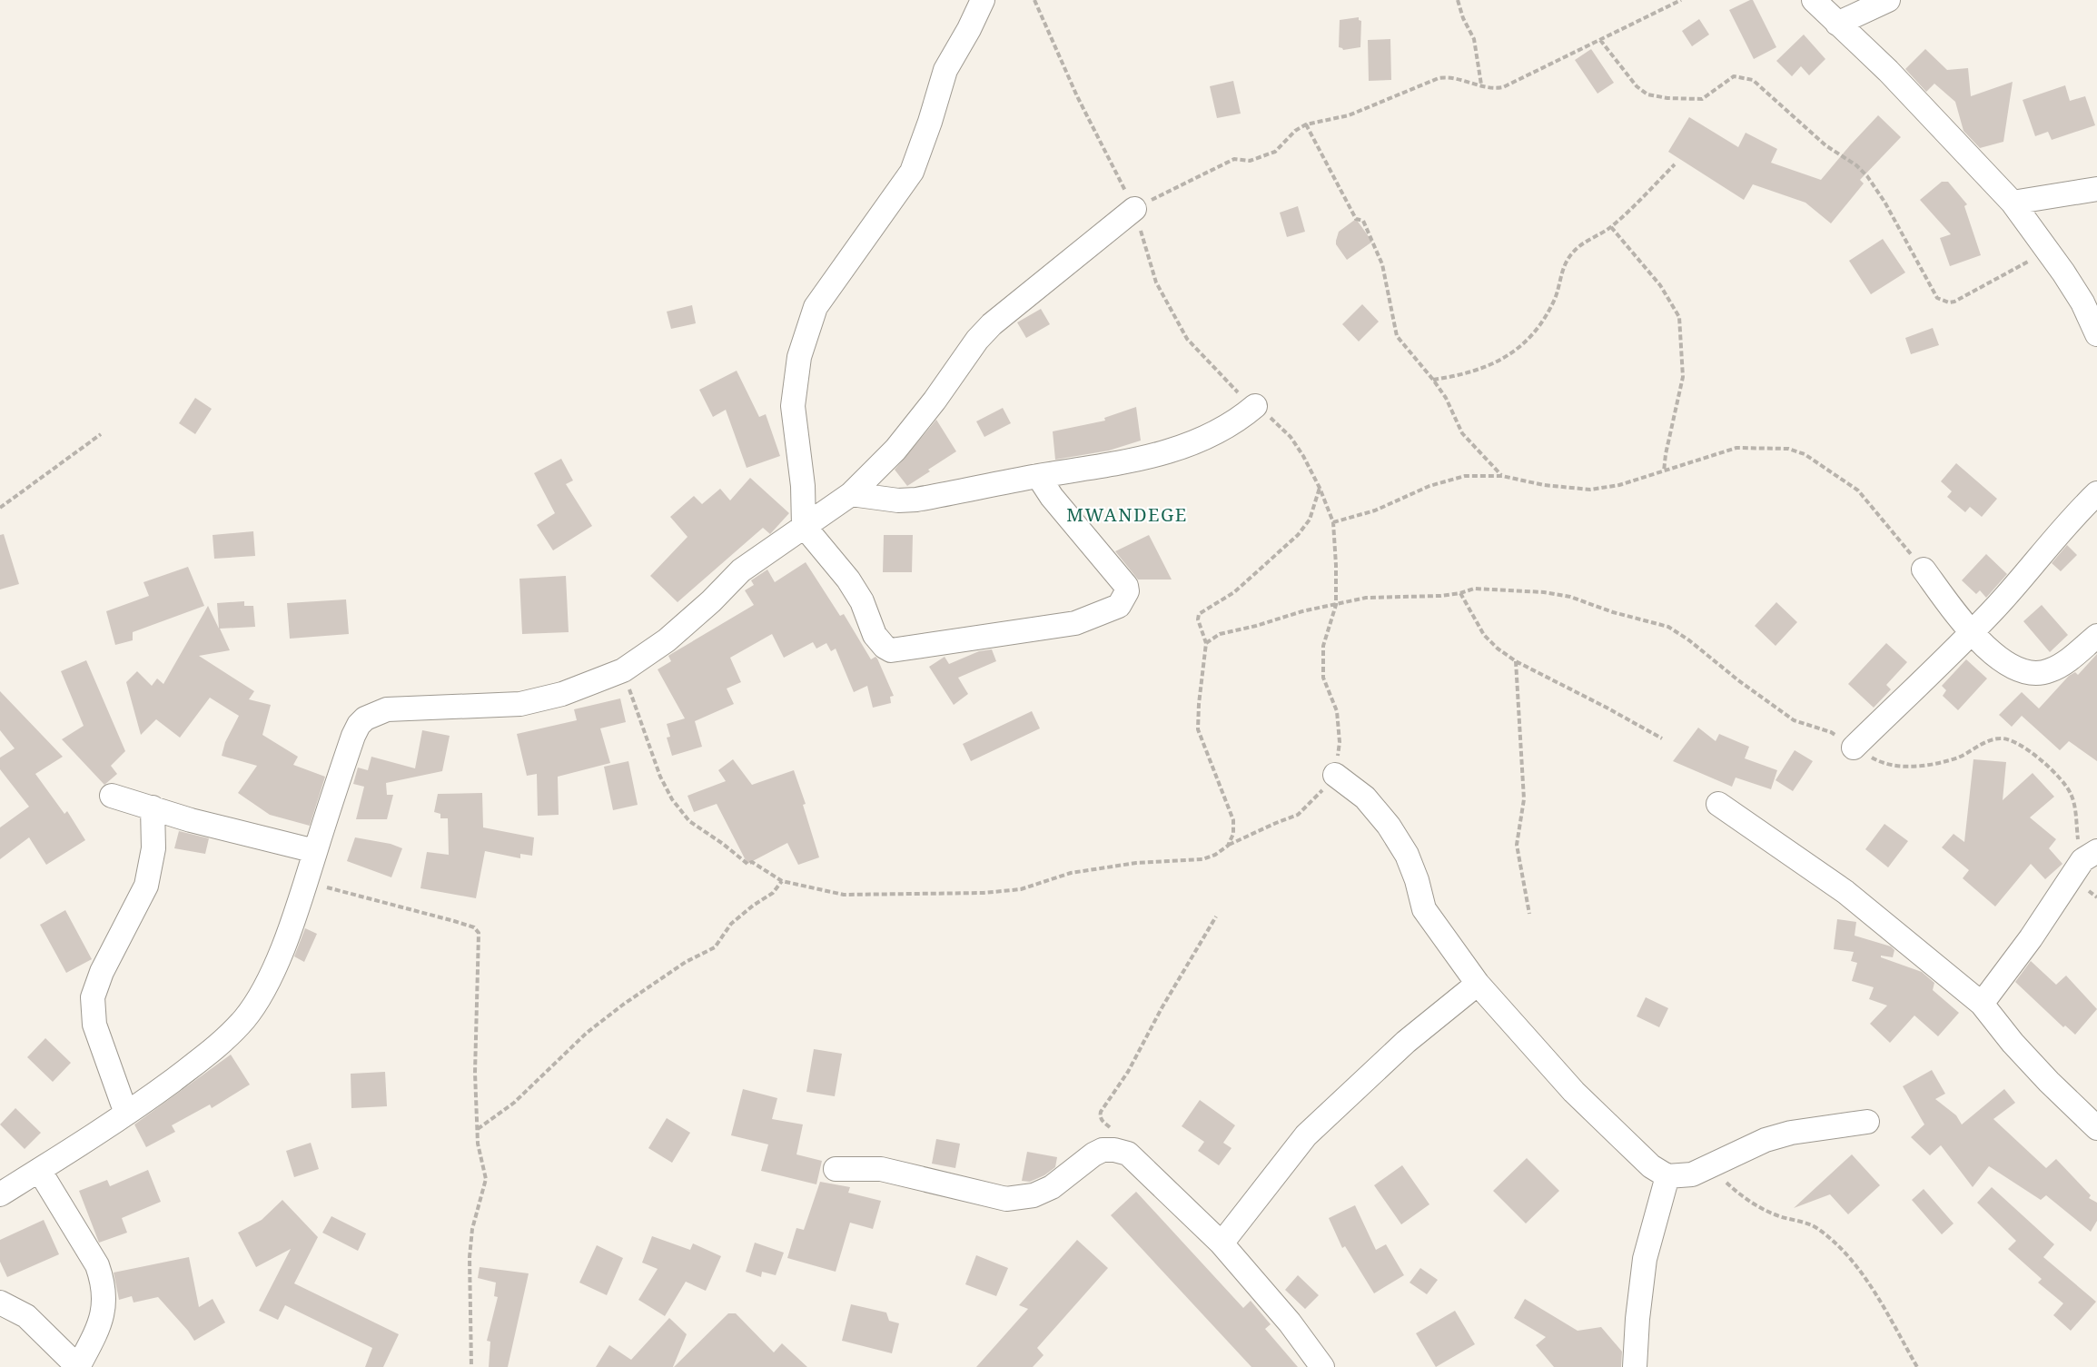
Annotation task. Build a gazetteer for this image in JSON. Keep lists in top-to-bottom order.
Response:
{
  "districts": ["MWANDEGE"]
}
